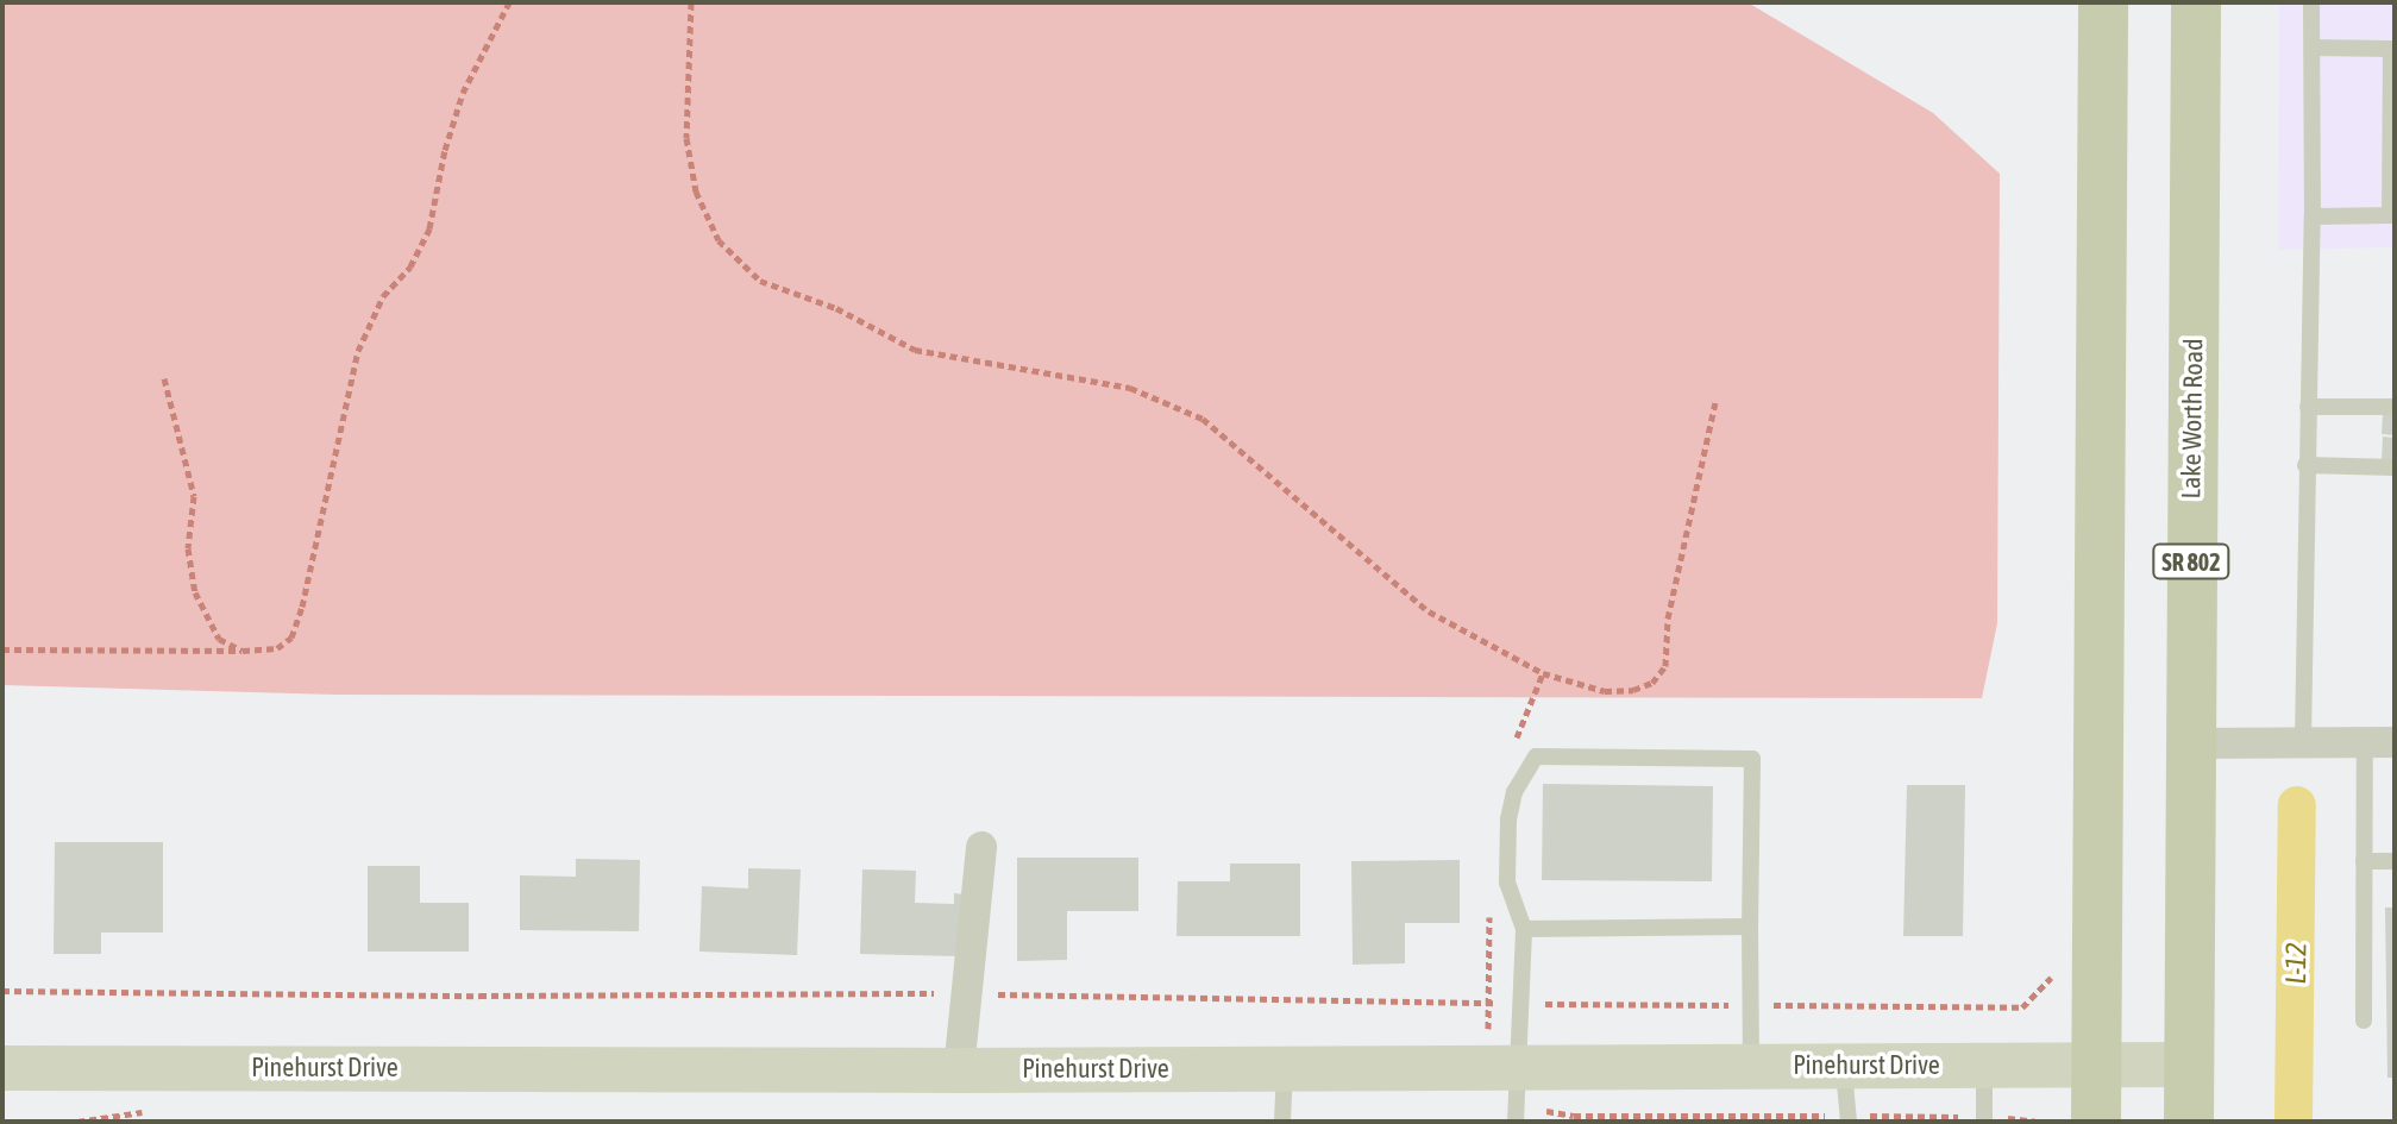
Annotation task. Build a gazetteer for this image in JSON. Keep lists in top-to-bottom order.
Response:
{
  "streets": {
    "main road": ["Lake Worth Road", "SR 802"],
    "street": ["Pinehurst Drive"]
  },
  "crossings": [
    ["Lake Worth Road", "Pinehurst Drive"]
  ],
  "water": ["L-12"]
}
